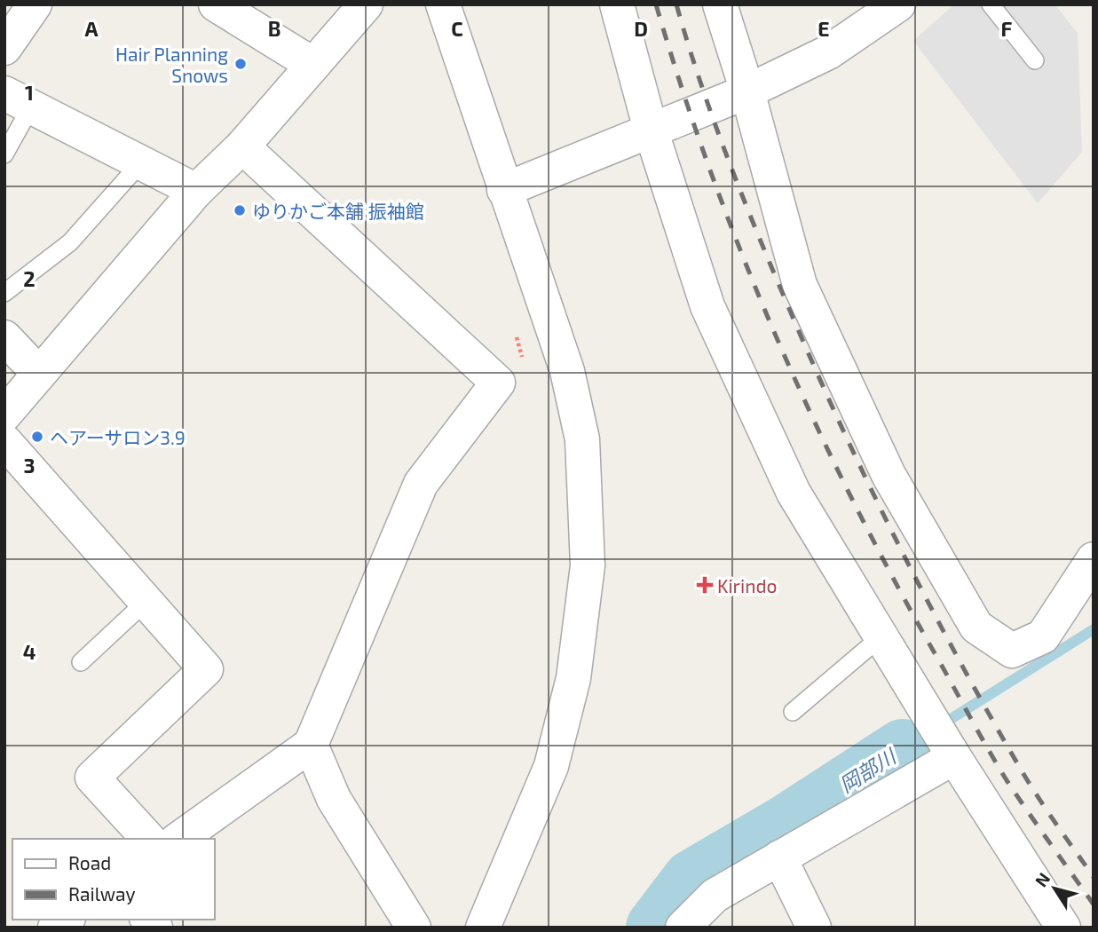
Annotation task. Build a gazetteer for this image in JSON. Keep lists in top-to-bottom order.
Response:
{
  "water": ["岡部川"],
  "places": {
    "other": ["Hair Planning Snows", "ゆりかご本舗 振袖館", "ヘアーサロン3.9"],
    "health": ["Kirindo"]
  },
  "legend": ["Road", "Railway"],
  "north": "top left",
  "grid": {
    "columns": [
      "A",
      "B",
      "C",
      "D",
      "E",
      "F"
    ],
    "rows": [
      "1",
      "2",
      "3",
      "4"
    ]
  }
}
